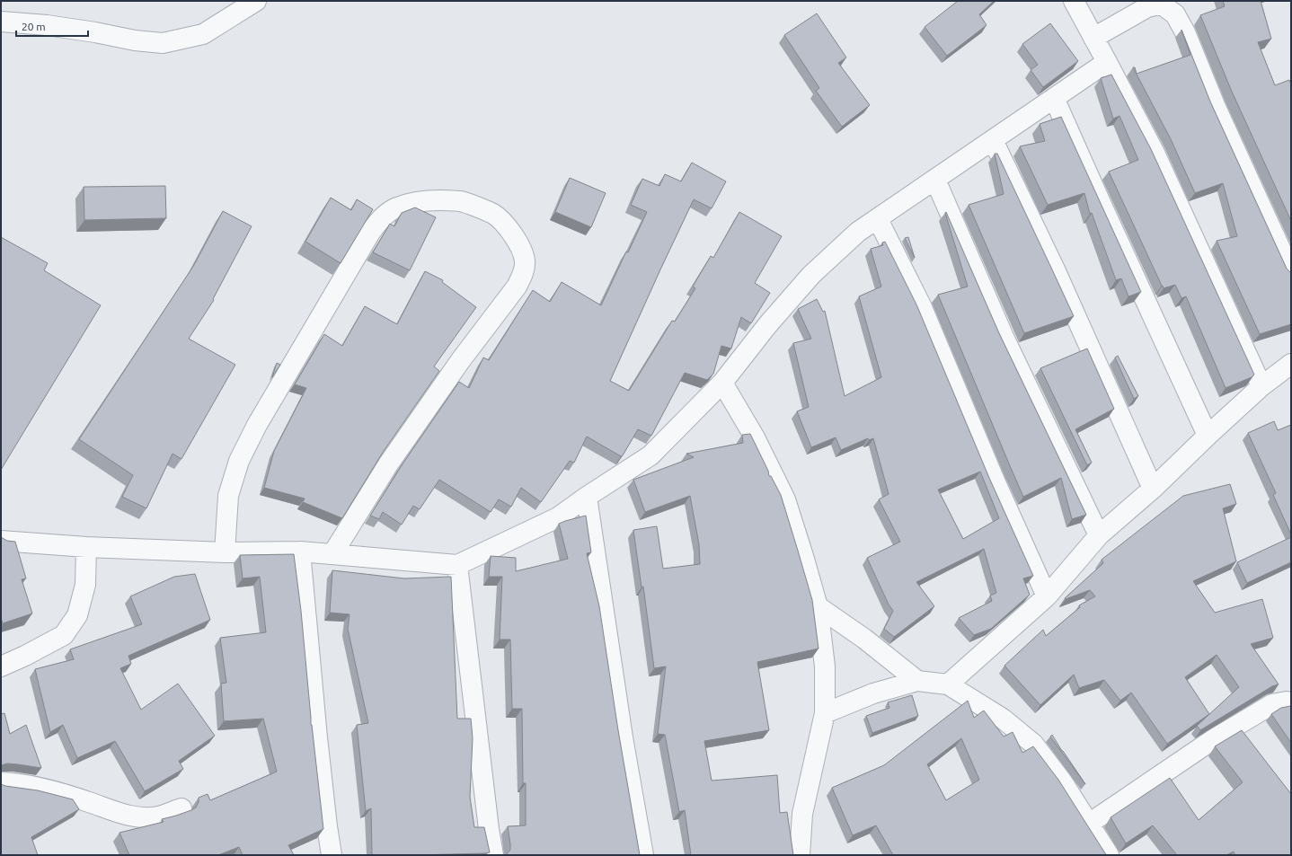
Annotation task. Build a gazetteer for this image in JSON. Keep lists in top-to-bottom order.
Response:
{
  "scale_bar": "20 m"
}
